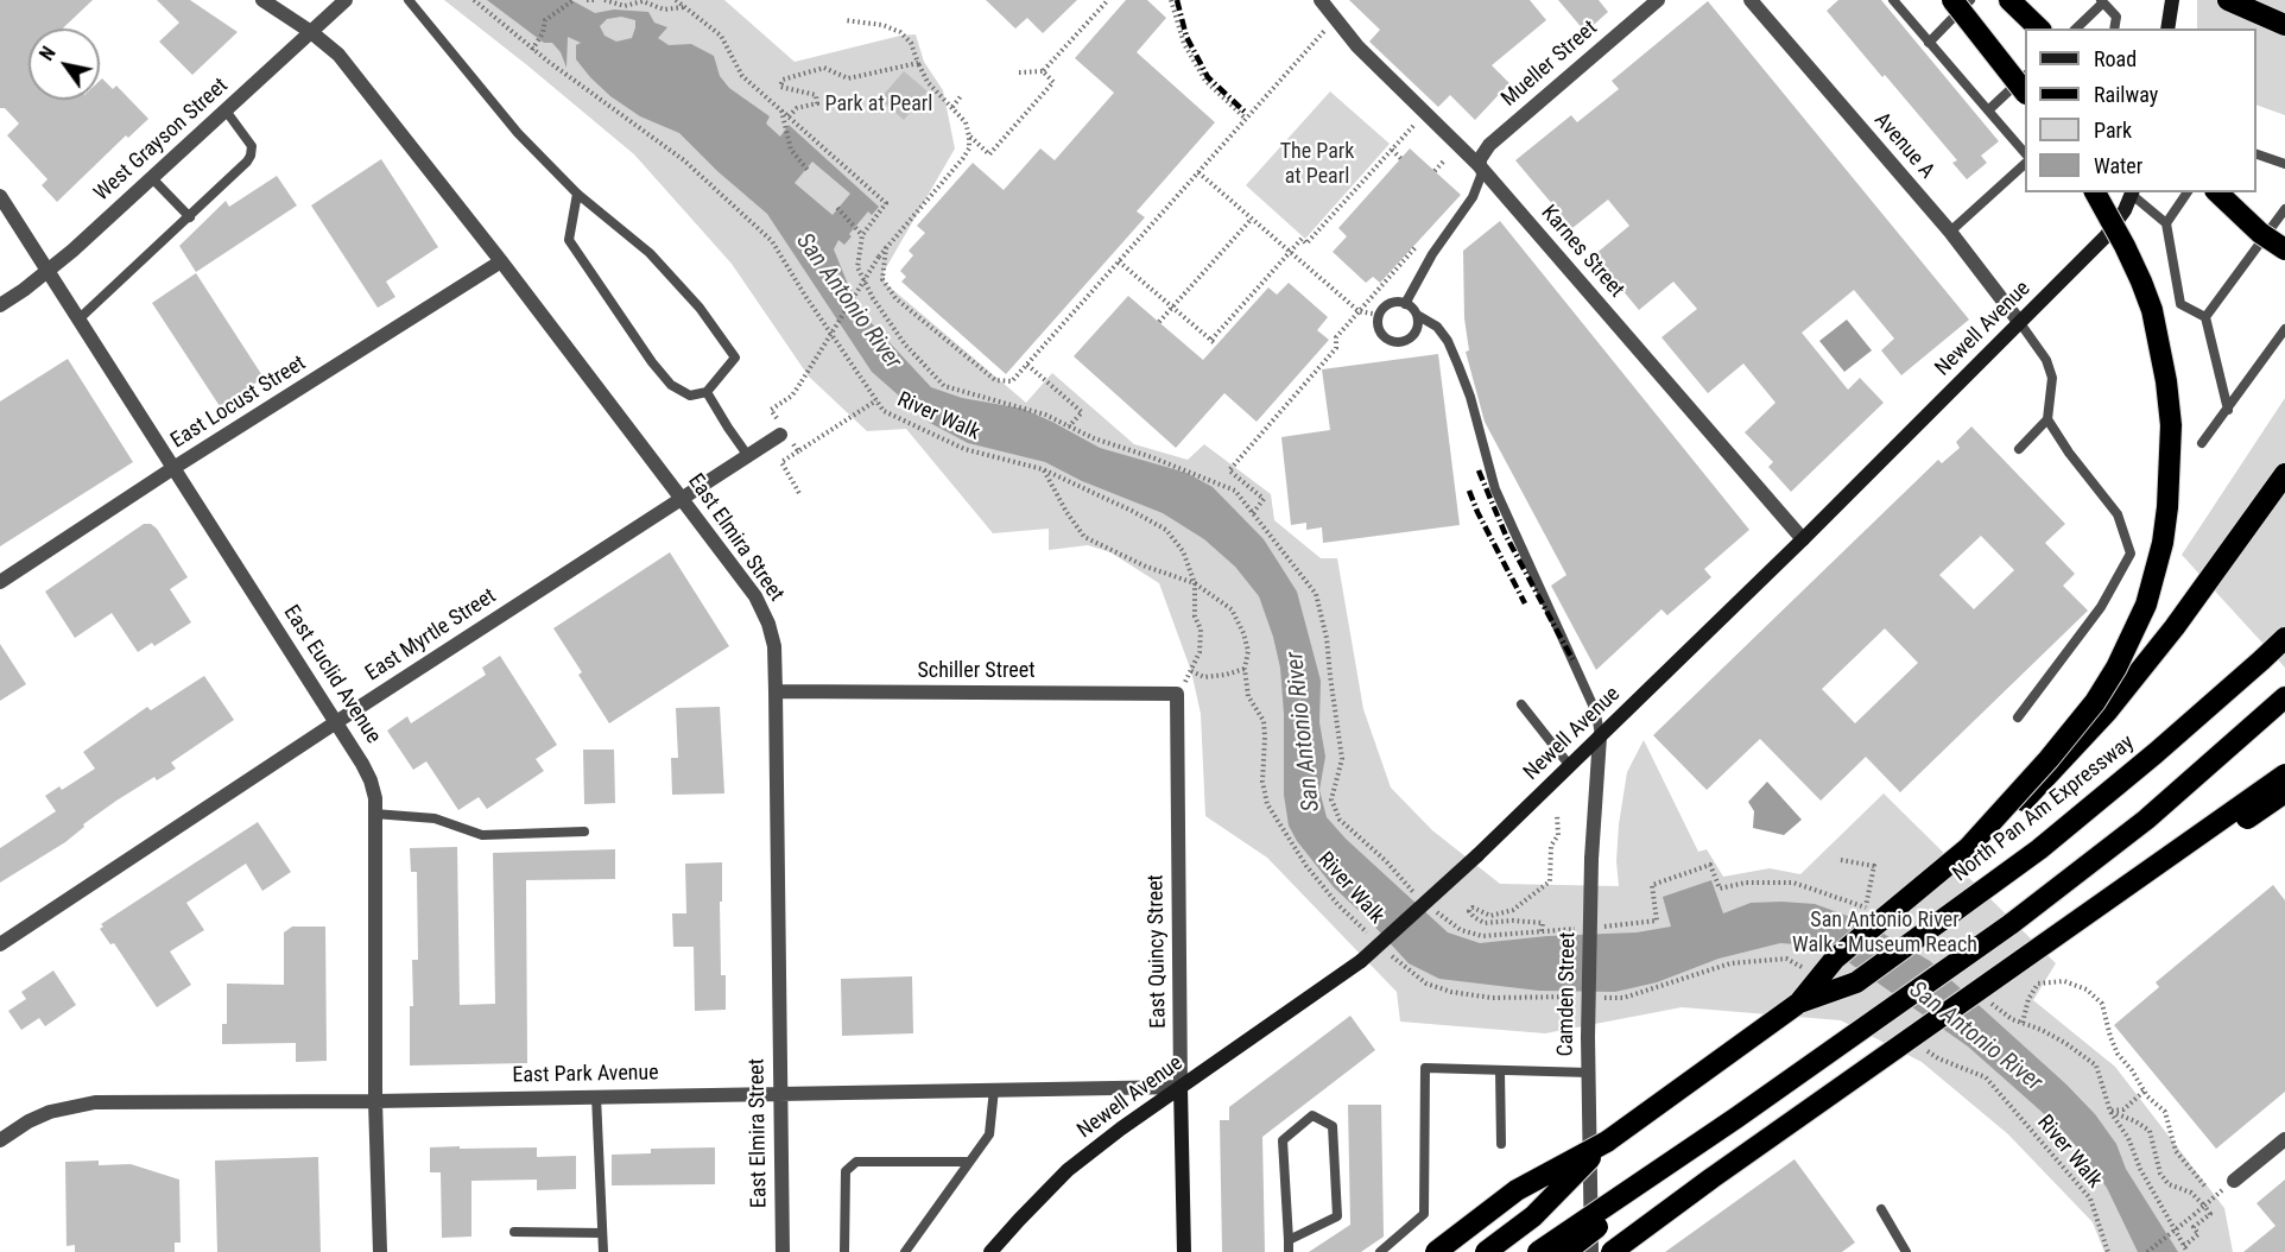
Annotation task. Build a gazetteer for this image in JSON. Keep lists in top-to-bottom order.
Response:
{
  "streets": {
    "highway": ["North Pan Am Expressway"],
    "main road": ["Newell Avenue", "East Quincy Street"],
    "street": [
      "Mueller Street",
      "West Grayson Street",
      "Avenue A",
      "Karnes Street",
      "East Locust Street",
      "East Elmira Street",
      "East Myrtle Street",
      "Schiller Street",
      "East Euclid Avenue",
      "Camden Street",
      "East Park Avenue"
    ],
    "path": ["River Walk"]
  },
  "crossings": [
    ["Mueller Street", "Karnes Street"],
    ["West Grayson Street", "East Elmira Street"],
    ["West Grayson Street", "East Euclid Avenue"],
    ["Avenue A", "Newell Avenue"],
    ["Karnes Street", "Newell Avenue"],
    ["Newell Avenue", "East Quincy Street"],
    ["Newell Avenue", "Camden Street"],
    ["Newell Avenue", "East Park Avenue"],
    ["East Locust Street", "East Elmira Street"],
    ["East Locust Street", "East Euclid Avenue"],
    ["East Elmira Street", "East Myrtle Street"],
    ["East Elmira Street", "Schiller Street"],
    ["East Elmira Street", "East Park Avenue"],
    ["East Myrtle Street", "East Euclid Avenue"],
    ["Schiller Street", "East Quincy Street"],
    ["East Euclid Avenue", "East Park Avenue"],
    ["East Quincy Street", "East Park Avenue"]
  ],
  "water": ["San Antonio River"],
  "parks": ["Park at Pearl", "The Park at Pearl", "San Antonio River Walk - Museum Reach"],
  "legend": [
    "Road",
    "Railway",
    "Park",
    "Water"
  ],
  "north": "top left"
}
